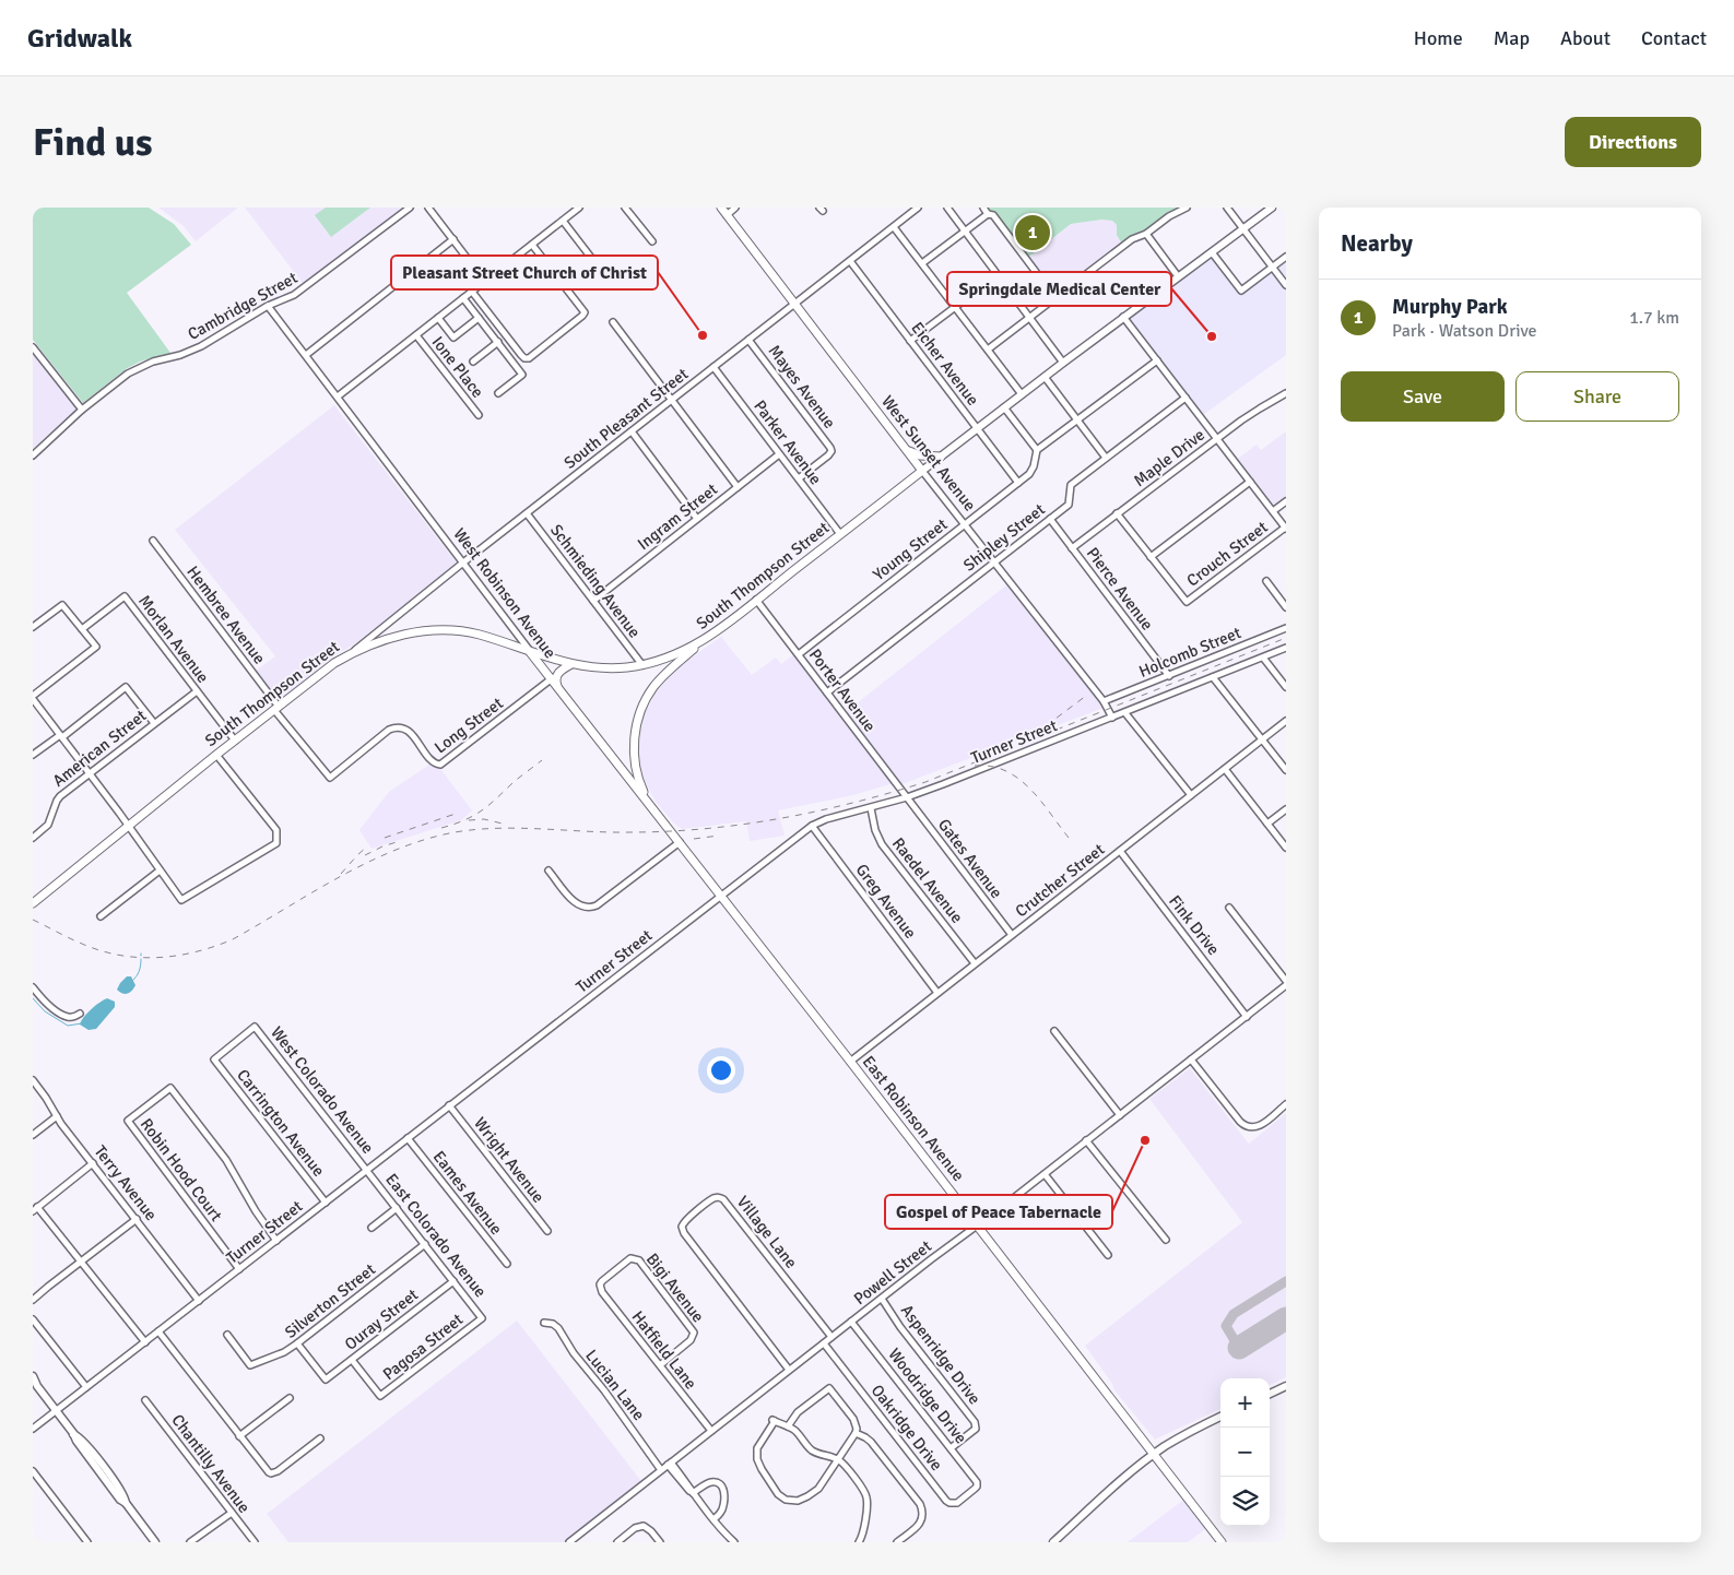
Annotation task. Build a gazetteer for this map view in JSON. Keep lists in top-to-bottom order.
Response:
{
  "streets": {
    "highway": [
      "West Sunset Avenue",
      "South Thompson Street",
      "West Robinson Avenue",
      "East Robinson Avenue"
    ],
    "street": [
      "Cambridge Street",
      "Eicher Avenue",
      "Ione Place",
      "Mayes Avenue",
      "South Pleasant Street",
      "Parker Avenue",
      "Maple Drive",
      "Ingram Street",
      "Shipley Street",
      "Young Street",
      "Crouch Street",
      "Schmieding Avenue",
      "Pierce Avenue",
      "Hembree Avenue",
      "Morlan Avenue",
      "Holcomb Street",
      "Porter Avenue",
      "Long Street",
      "Turner Street",
      "American Street",
      "Gates Avenue",
      "Raedel Avenue",
      "Crutcher Street",
      "Greg Avenue",
      "Fink Drive",
      "West Colorado Avenue",
      "Carrington Avenue",
      "Wright Avenue",
      "Robin Hood Court",
      "Terry Avenue",
      "Eames Avenue",
      "Village Lane",
      "East Colorado Avenue",
      "Powell Street",
      "Bigi Avenue",
      "Silverton Street",
      "Ouray Street",
      "Pagosa Street",
      "Hatfield Lane",
      "Aspenridge Drive",
      "Lucian Lane",
      "Woodridge Drive",
      "Oakridge Drive",
      "Chantilly Avenue"
    ]
  },
  "crossings": [
    ["Cambridge Street", "West Robinson Avenue"],
    ["Eicher Avenue", "South Pleasant Street"],
    ["Eicher Avenue", "Young Street"],
    ["Eicher Avenue", "South Thompson Street"],
    ["Mayes Avenue", "South Pleasant Street"],
    ["Mayes Avenue", "Parker Avenue"],
    ["South Pleasant Street", "Parker Avenue"],
    ["South Pleasant Street", "West Sunset Avenue"],
    ["South Pleasant Street", "South Thompson Street"],
    ["South Pleasant Street", "Schmieding Avenue"],
    ["South Pleasant Street", "West Robinson Avenue"],
    ["Parker Avenue", "Ingram Street"],
    ["Parker Avenue", "South Thompson Street"],
    ["West Sunset Avenue", "Shipley Street"],
    ["West Sunset Avenue", "Young Street"],
    ["West Sunset Avenue", "South Thompson Street"],
    ["West Sunset Avenue", "Holcomb Street"],
    ["West Sunset Avenue", "Turner Street"],
    ["Maple Drive", "Pierce Avenue"],
    ["Ingram Street", "Schmieding Avenue"],
    ["Shipley Street", "Pierce Avenue"],
    ["Shipley Street", "Porter Avenue"],
    ["Young Street", "Porter Avenue"],
    ["South Thompson Street", "Schmieding Avenue"],
    ["South Thompson Street", "West Robinson Avenue"],
    ["South Thompson Street", "Hembree Avenue"],
    ["South Thompson Street", "Morlan Avenue"],
    ["South Thompson Street", "Porter Avenue"],
    ["Pierce Avenue", "Holcomb Street"],
    ["West Robinson Avenue", "Long Street"],
    ["West Robinson Avenue", "Turner Street"],
    ["West Robinson Avenue", "East Robinson Avenue"],
    ["Hembree Avenue", "Long Street"],
    ["Morlan Avenue", "American Street"],
    ["Porter Avenue", "Turner Street"],
    ["Porter Avenue", "Gates Avenue"],
    ["Turner Street", "Gates Avenue"],
    ["Turner Street", "Raedel Avenue"],
    ["Turner Street", "Greg Avenue"],
    ["Turner Street", "West Colorado Avenue"],
    ["Turner Street", "East Robinson Avenue"],
    ["Turner Street", "Carrington Avenue"],
    ["Turner Street", "Wright Avenue"],
    ["Turner Street", "Robin Hood Court"],
    ["Turner Street", "Terry Avenue"],
    ["Turner Street", "Eames Avenue"],
    ["Turner Street", "East Colorado Avenue"],
    ["Gates Avenue", "Crutcher Street"],
    ["Raedel Avenue", "Crutcher Street"],
    ["Crutcher Street", "Greg Avenue"],
    ["Crutcher Street", "Fink Drive"],
    ["Crutcher Street", "East Robinson Avenue"],
    ["Fink Drive", "Powell Street"],
    ["West Colorado Avenue", "Carrington Avenue"],
    ["West Colorado Avenue", "East Colorado Avenue"],
    ["East Robinson Avenue", "Powell Street"],
    ["Village Lane", "Powell Street"],
    ["East Colorado Avenue", "Silverton Street"],
    ["East Colorado Avenue", "Ouray Street"],
    ["East Colorado Avenue", "Pagosa Street"],
    ["Powell Street", "Hatfield Lane"],
    ["Powell Street", "Aspenridge Drive"],
    ["Powell Street", "Lucian Lane"],
    ["Powell Street", "Woodridge Drive"],
    ["Powell Street", "Oakridge Drive"],
    ["Bigi Avenue", "Hatfield Lane"],
    ["Silverton Street", "Ouray Street"],
    ["Ouray Street", "Pagosa Street"],
    ["Aspenridge Drive", "Woodridge Drive"],
    ["Woodridge Drive", "Oakridge Drive"]
  ],
  "places": ["Pleasant Street Church of Christ", "Springdale Medical Center", "Gospel of Peace Tabernacle"],
  "page": {
    "header": "Gridwalk",
    "nav": [
      "Home",
      "Map",
      "About",
      "Contact"
    ],
    "buttons": [
      "Directions",
      ["Save", "Share"]
    ],
    "title": "Find us",
    "heading": "Nearby",
    "pins": "1",
    "list": [
      {
        "mark": "1",
        "name": "Murphy Park",
        "note": "Park · Watson Drive",
        "value": "1.7 km"
      }
    ],
    "map_buttons": ["+", "−"]
  }
}
